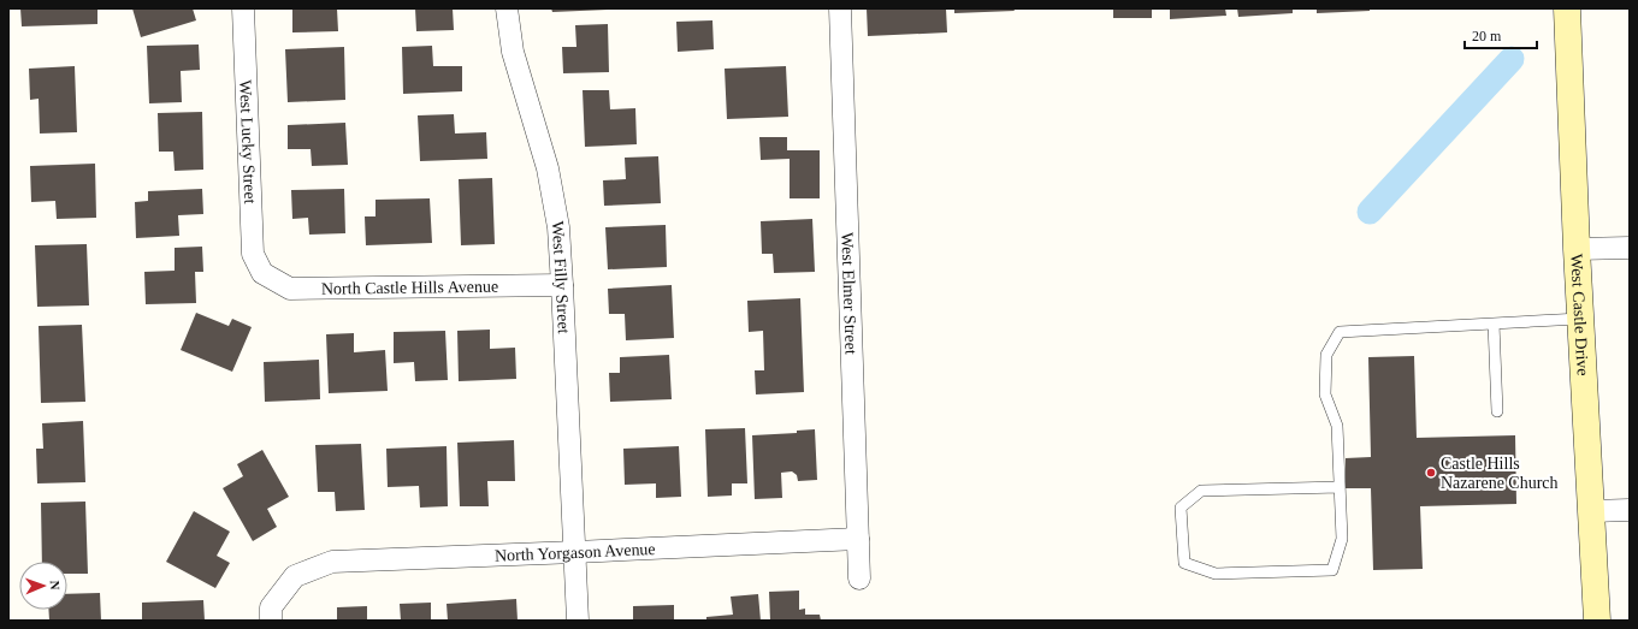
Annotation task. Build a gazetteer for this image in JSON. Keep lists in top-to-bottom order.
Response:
{
  "streets": {
    "street": [
      "West Lucky Street",
      "West Filly Street",
      "North Castle Hills Avenue",
      "West Elmer Street",
      "West Castle Drive",
      "North Yorgason Avenue"
    ]
  },
  "crossings": [
    ["West Lucky Street", "North Castle Hills Avenue"],
    ["West Filly Street", "North Castle Hills Avenue"],
    ["West Filly Street", "North Yorgason Avenue"],
    ["West Elmer Street", "North Yorgason Avenue"]
  ],
  "places": ["Castle Hills Nazarene Church"],
  "scale_bar": "20 m",
  "north": "right"
}
